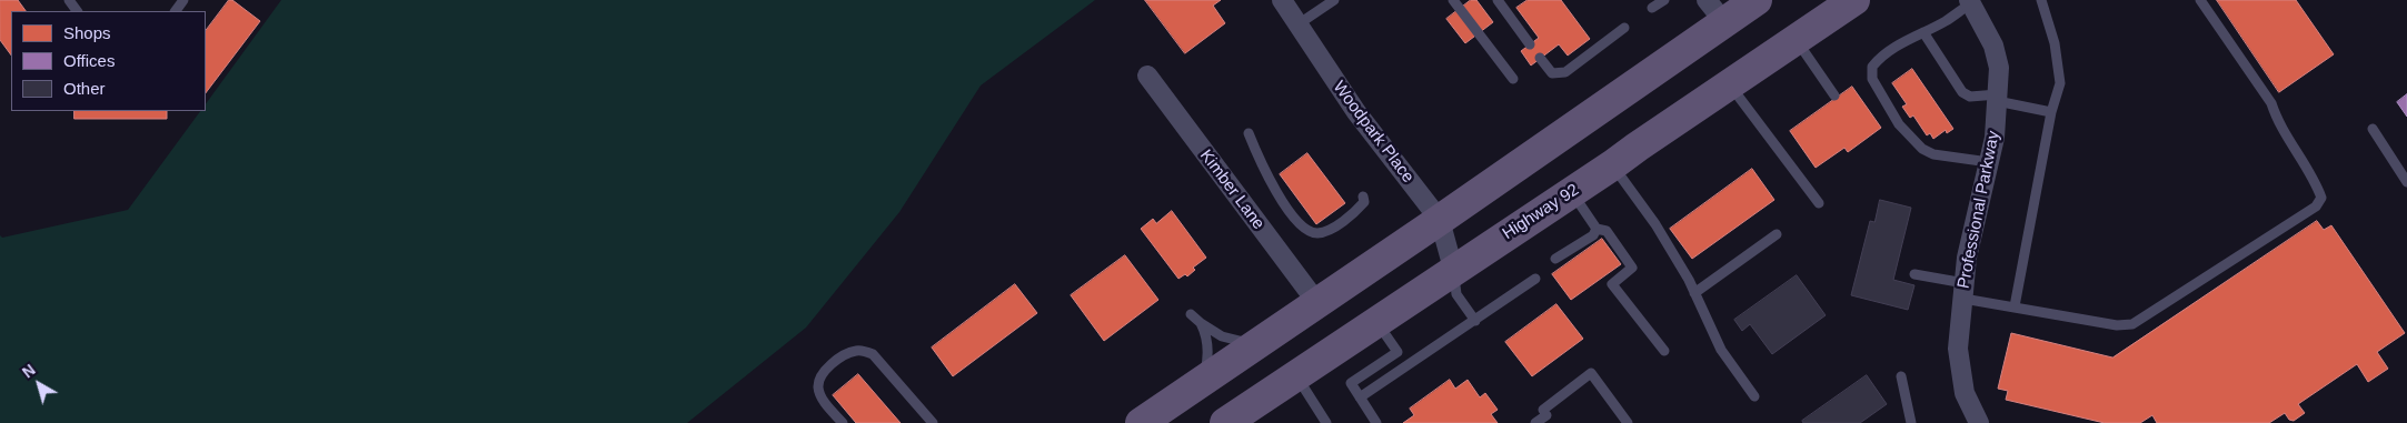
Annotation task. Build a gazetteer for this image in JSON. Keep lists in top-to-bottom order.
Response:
{
  "streets": {
    "main road": ["Highway 92"],
    "street": ["Woodpark Place", "Kimber Lane", "Professional Parkway"]
  },
  "crossings": [
    ["Woodpark Place", "Highway 92"]
  ],
  "legend": ["Shops", "Offices", "Other"],
  "north": "top left"
}
